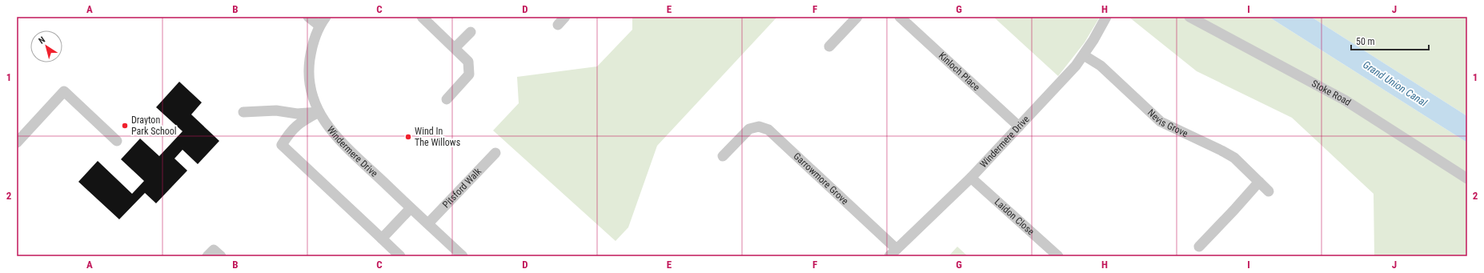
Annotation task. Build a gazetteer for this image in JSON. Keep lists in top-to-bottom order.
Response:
{
  "streets": {
    "street": [
      "Kinloch Place",
      "Stoke Road",
      "Nevis Grove",
      "Windermere Drive",
      "Garrowmore Grove",
      "Pitsford Walk",
      "Laidon Close"
    ]
  },
  "crossings": [
    ["Kinloch Place", "Windermere Drive"],
    ["Nevis Grove", "Windermere Drive"],
    ["Windermere Drive", "Garrowmore Grove"],
    ["Windermere Drive", "Pitsford Walk"],
    ["Windermere Drive", "Laidon Close"]
  ],
  "water": ["Grand Union Canal"],
  "places": ["Drayton Park School", "Wind In The Willows"],
  "scale_bar": "50 m",
  "north": "top left",
  "grid": {
    "columns": [
      "A",
      "B",
      "C",
      "D",
      "E",
      "F",
      "G",
      "H",
      "I",
      "J"
    ],
    "rows": ["1", "2"]
  }
}
